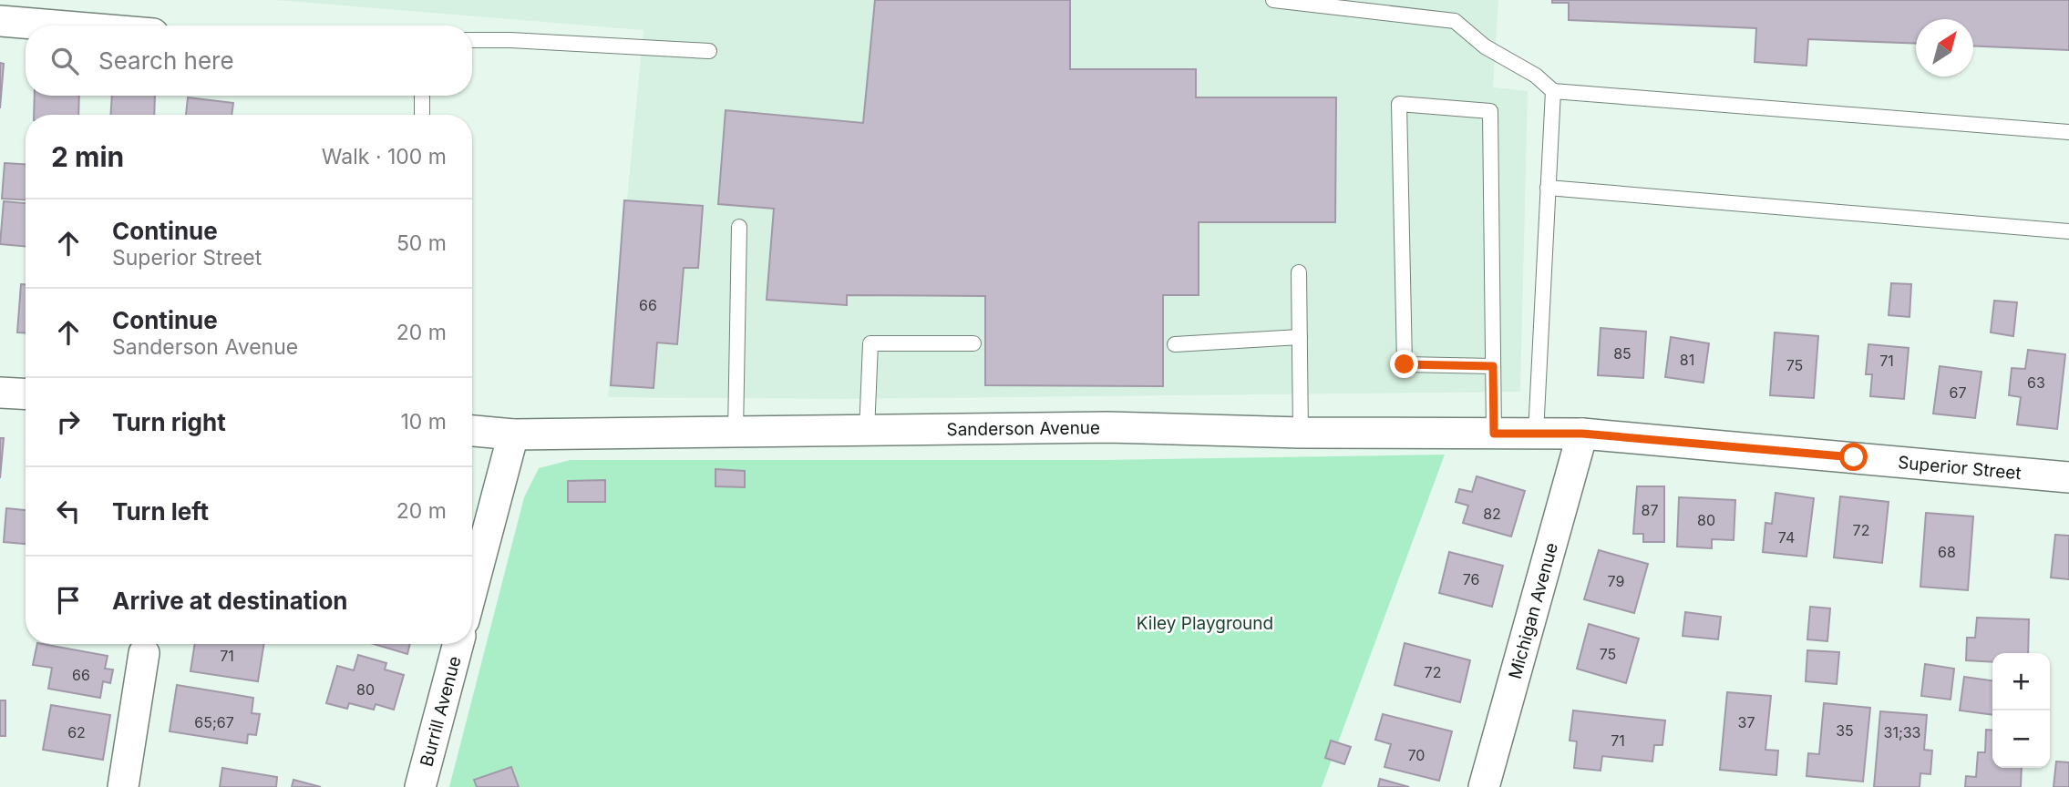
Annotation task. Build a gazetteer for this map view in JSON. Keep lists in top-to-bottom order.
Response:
{
  "streets": {
    "street": [
      "Sanderson Avenue",
      "Superior Street",
      "Michigan Avenue",
      "Burrill Avenue"
    ]
  },
  "crossings": [
    ["Sanderson Avenue", "Superior Street"],
    ["Sanderson Avenue", "Michigan Avenue"],
    ["Superior Street", "Michigan Avenue"]
  ],
  "parks": ["Kiley Playground"],
  "house_numbers": [
    "66",
    "85",
    "81",
    "71",
    "75",
    "63",
    "67",
    "87",
    "82",
    "80",
    "72",
    "74",
    "68",
    "76",
    "79",
    "75",
    "71",
    "72",
    "66",
    "80",
    "65;67",
    "37",
    "35",
    "62",
    "31;33",
    "71",
    "70"
  ],
  "north": "top right",
  "page": {
    "search": "Search here",
    "heading": ["2 min", "Walk · 100 m"],
    "list": [
      ["Continue", "Superior Street", "50 m"],
      ["Continue", "Sanderson Avenue", "20 m"],
      ["Turn right", "10 m"],
      ["Turn left", "20 m"],
      "Arrive at destination"
    ],
    "map_buttons": ["+", "−"]
  }
}
